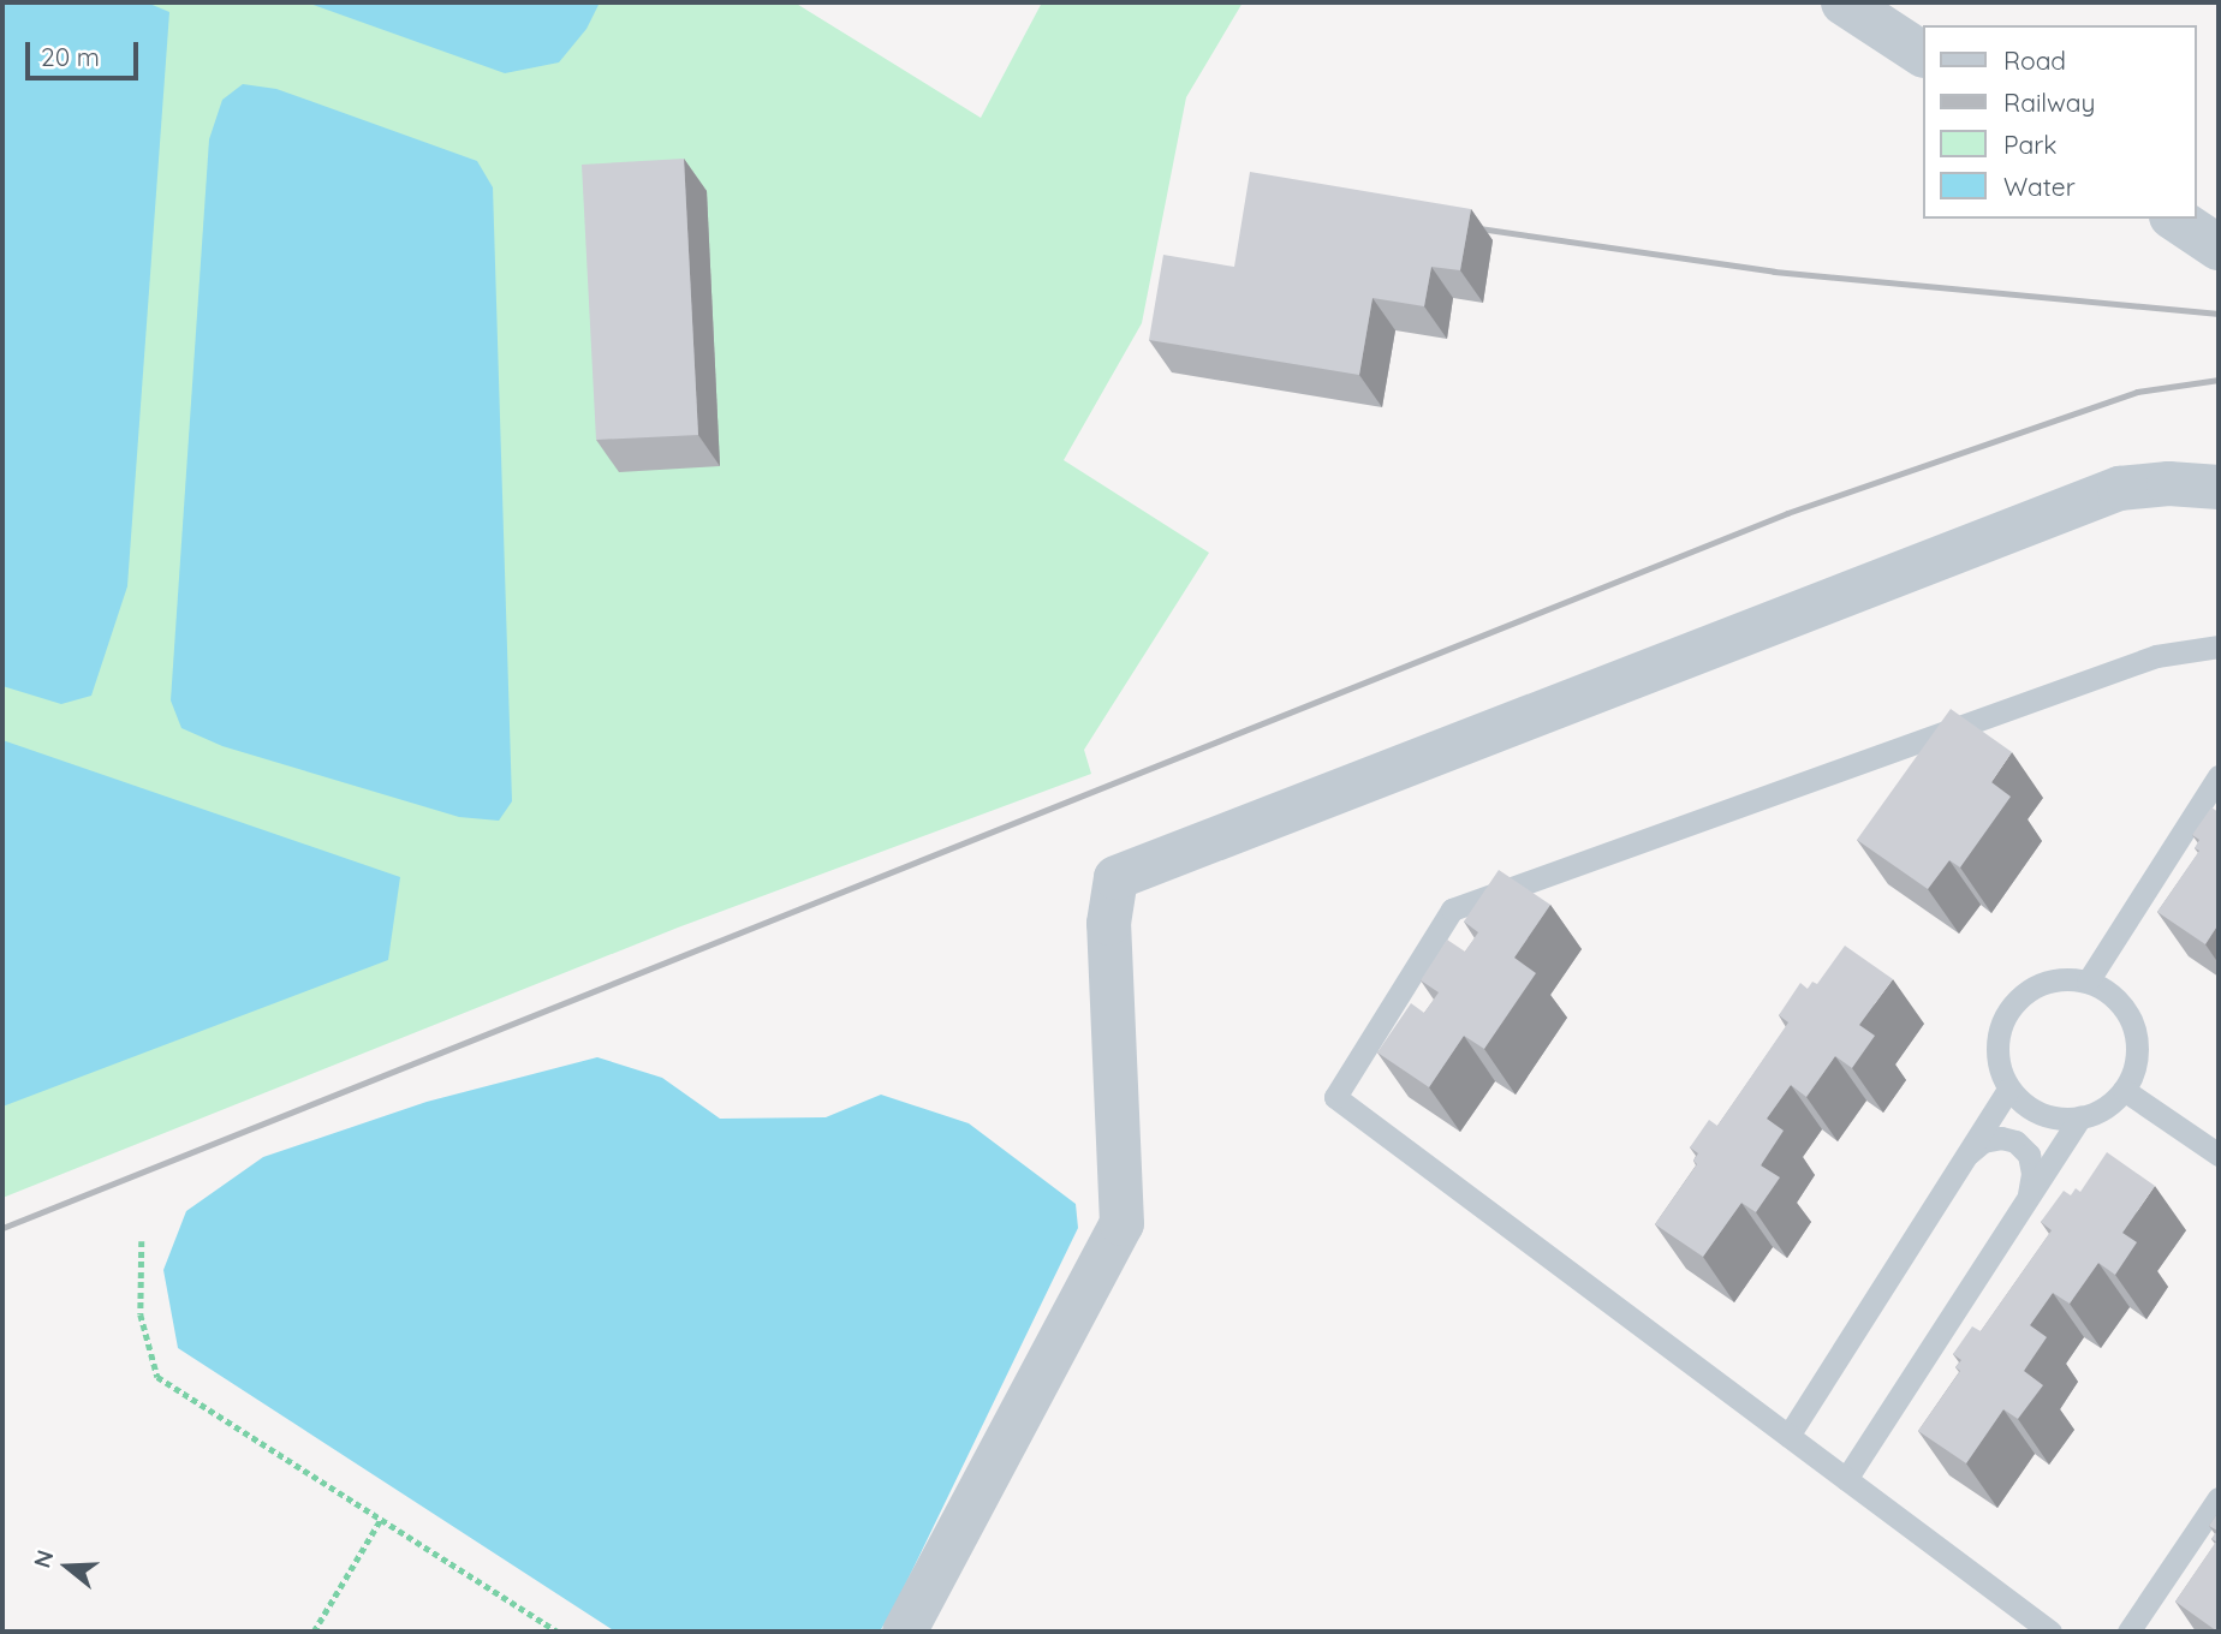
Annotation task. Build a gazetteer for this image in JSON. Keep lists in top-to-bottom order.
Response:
{
  "legend": [
    "Road",
    "Railway",
    "Park",
    "Water"
  ],
  "scale_bar": "20 m",
  "north": "left"
}
